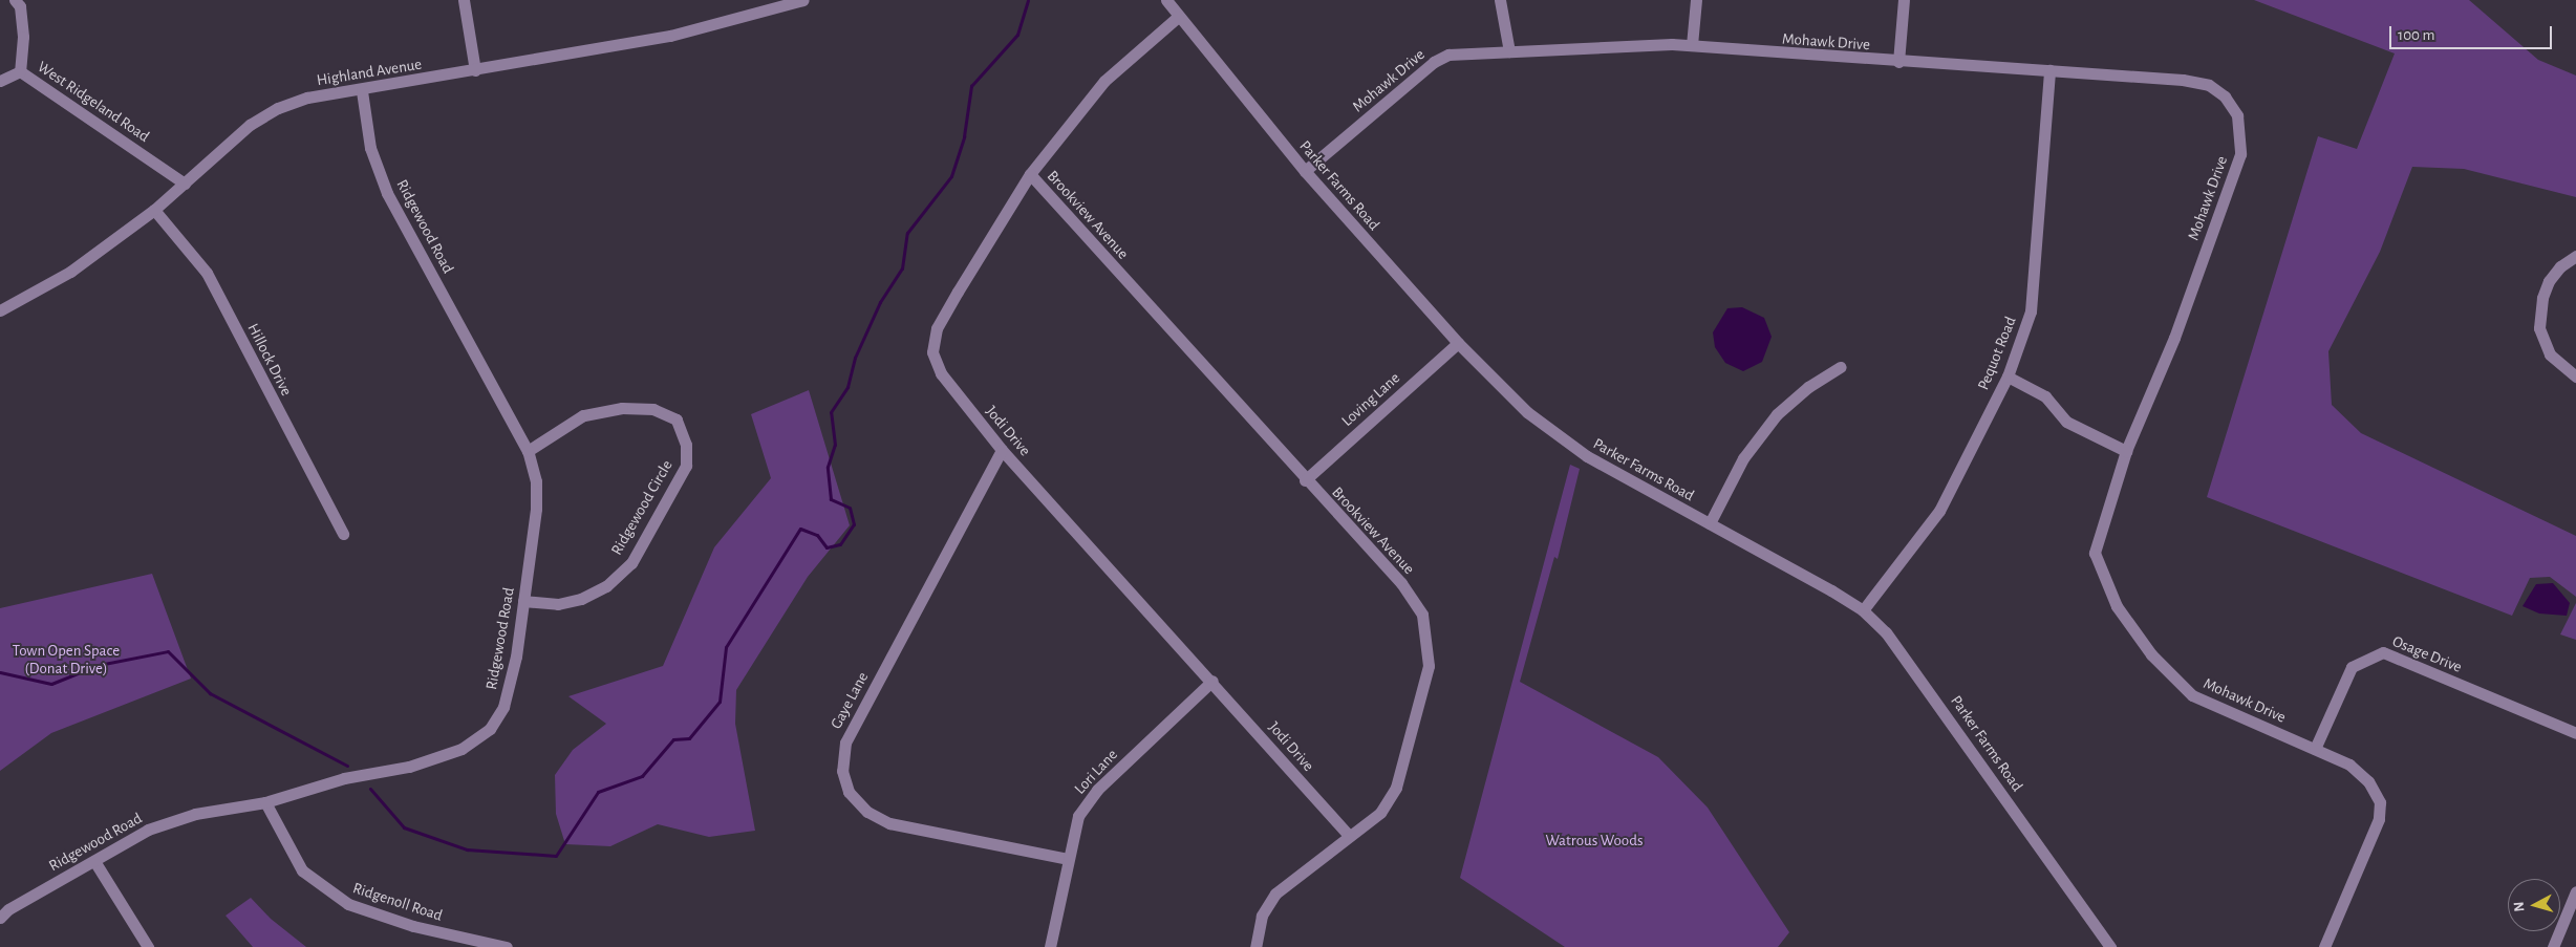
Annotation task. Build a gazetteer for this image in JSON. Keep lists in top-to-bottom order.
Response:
{
  "streets": {
    "street": [
      "Mohawk Drive",
      "Highland Avenue",
      "West Ridgeland Road",
      "Parker Farms Road",
      "Brookview Avenue",
      "Ridgewood Road",
      "Pequot Road",
      "Hillock Drive",
      "Loving Lane",
      "Jodi Drive",
      "Ridgewood Circle",
      "Osage Drive",
      "Gaye Lane",
      "Lori Lane",
      "Ridgenoll Road"
    ]
  },
  "crossings": [
    ["Mohawk Drive", "Parker Farms Road"],
    ["Mohawk Drive", "Pequot Road"],
    ["Mohawk Drive", "Osage Drive"],
    ["Highland Avenue", "West Ridgeland Road"],
    ["Highland Avenue", "Ridgewood Road"],
    ["Highland Avenue", "Hillock Drive"],
    ["Parker Farms Road", "Pequot Road"],
    ["Parker Farms Road", "Loving Lane"],
    ["Parker Farms Road", "Jodi Drive"],
    ["Brookview Avenue", "Loving Lane"],
    ["Brookview Avenue", "Jodi Drive"],
    ["Ridgewood Road", "Ridgewood Circle"],
    ["Ridgewood Road", "Ridgenoll Road"],
    ["Jodi Drive", "Gaye Lane"],
    ["Jodi Drive", "Lori Lane"],
    ["Gaye Lane", "Lori Lane"]
  ],
  "parks": ["Town Open Space (Donat Drive)", "Watrous Woods"],
  "scale_bar": "100 m",
  "north": "left"
}
